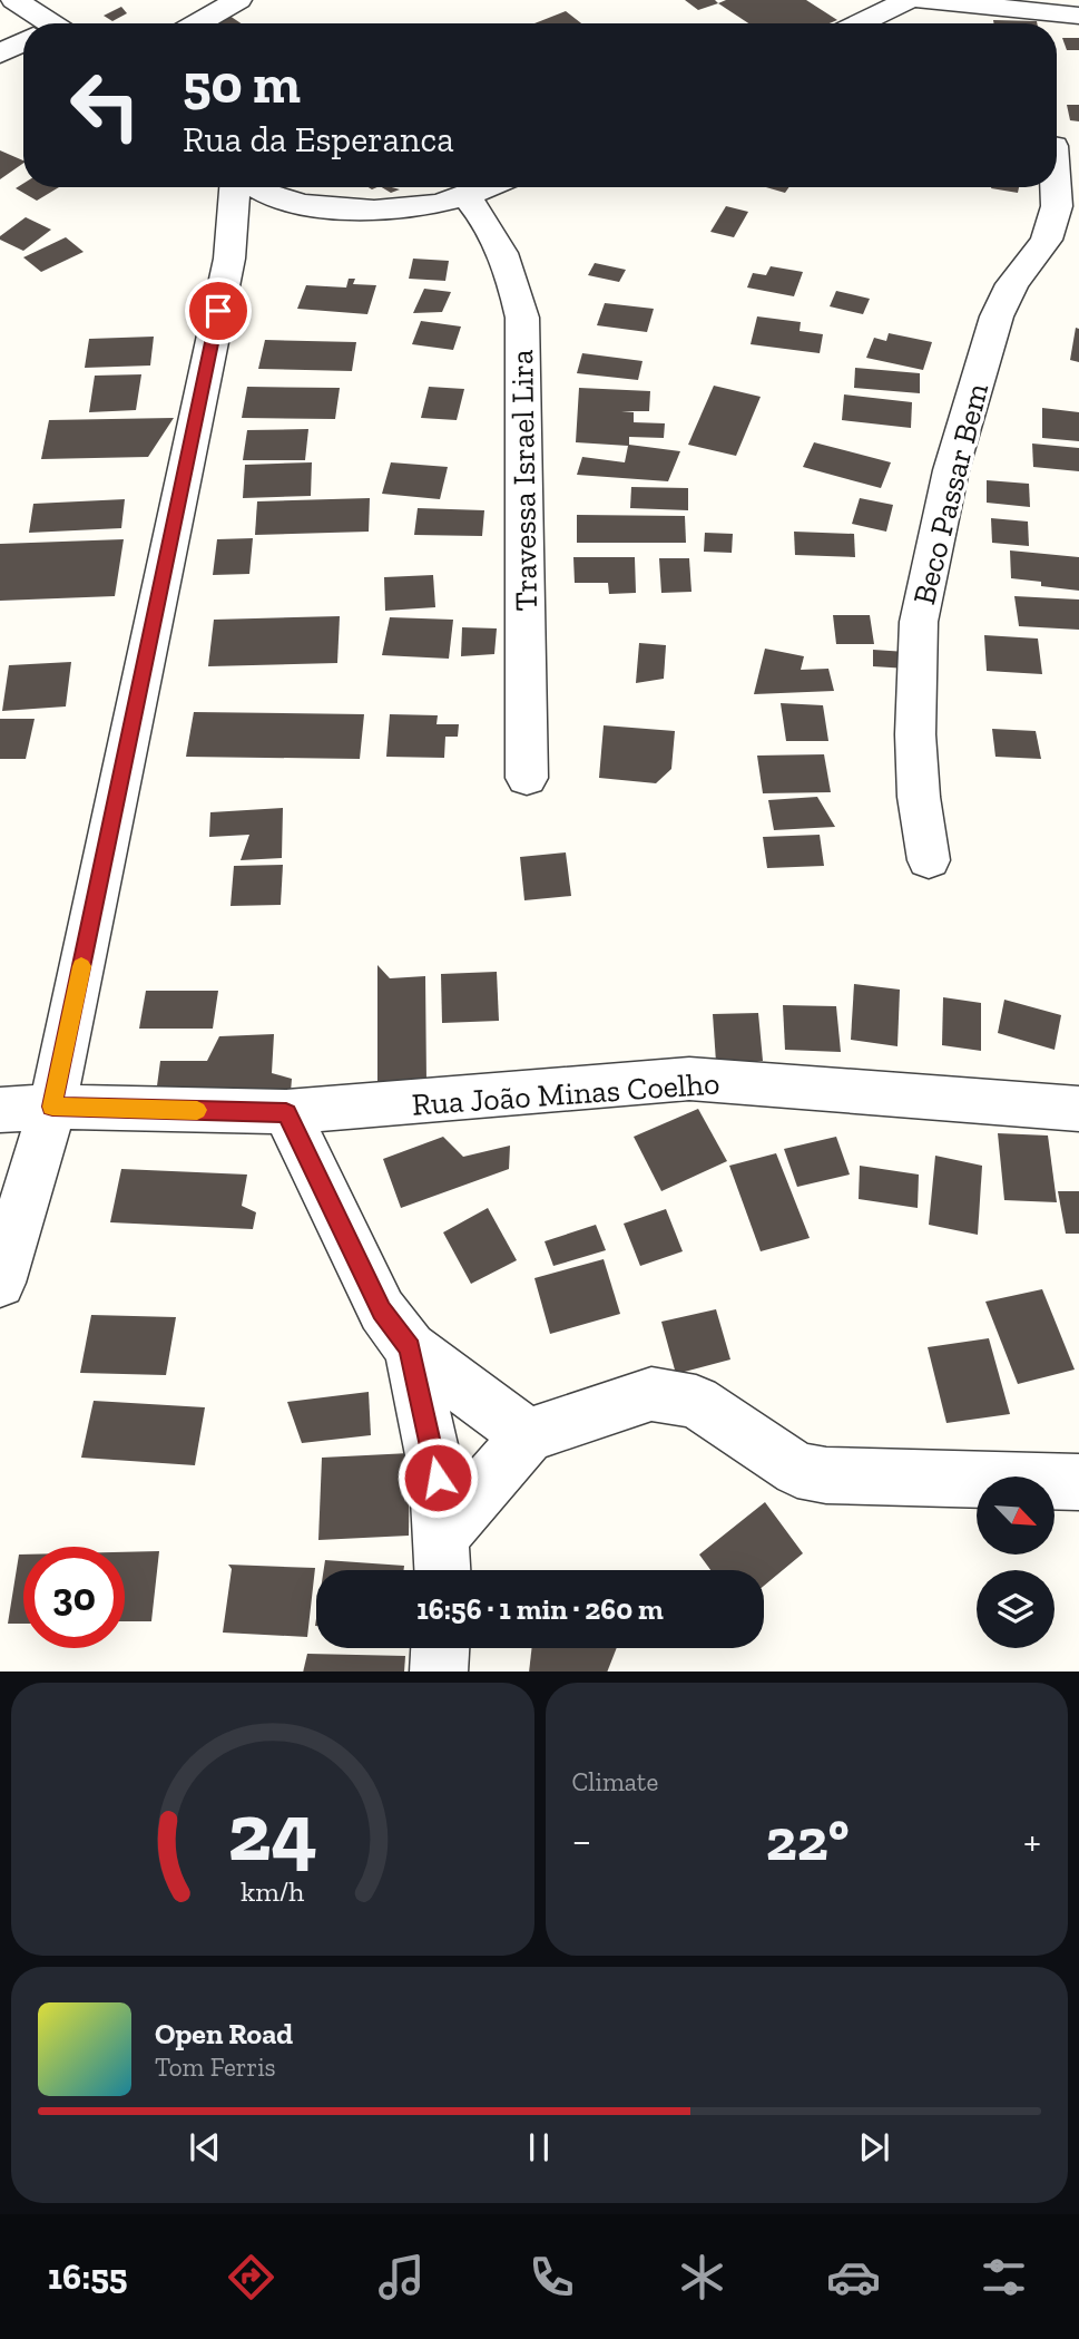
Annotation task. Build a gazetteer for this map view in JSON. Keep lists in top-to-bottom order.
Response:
{
  "streets": {
    "street": ["Travessa Israel Lira", "Beco Passar Bem", "Rua João Minas Coelho"]
  },
  "north": "bottom right",
  "page": {
    "turn": ["50 m", "Rua da Esperanca"],
    "limit": "30",
    "trip": "16:56 · 1 min · 260 m",
    "tile": "Climate",
    "heat": ["−", "22°", "+"],
    "song": ["Open Road", "Tom Ferris"],
    "tabs": "16:55",
    "gauge": ["24", "km/h"]
  }
}
